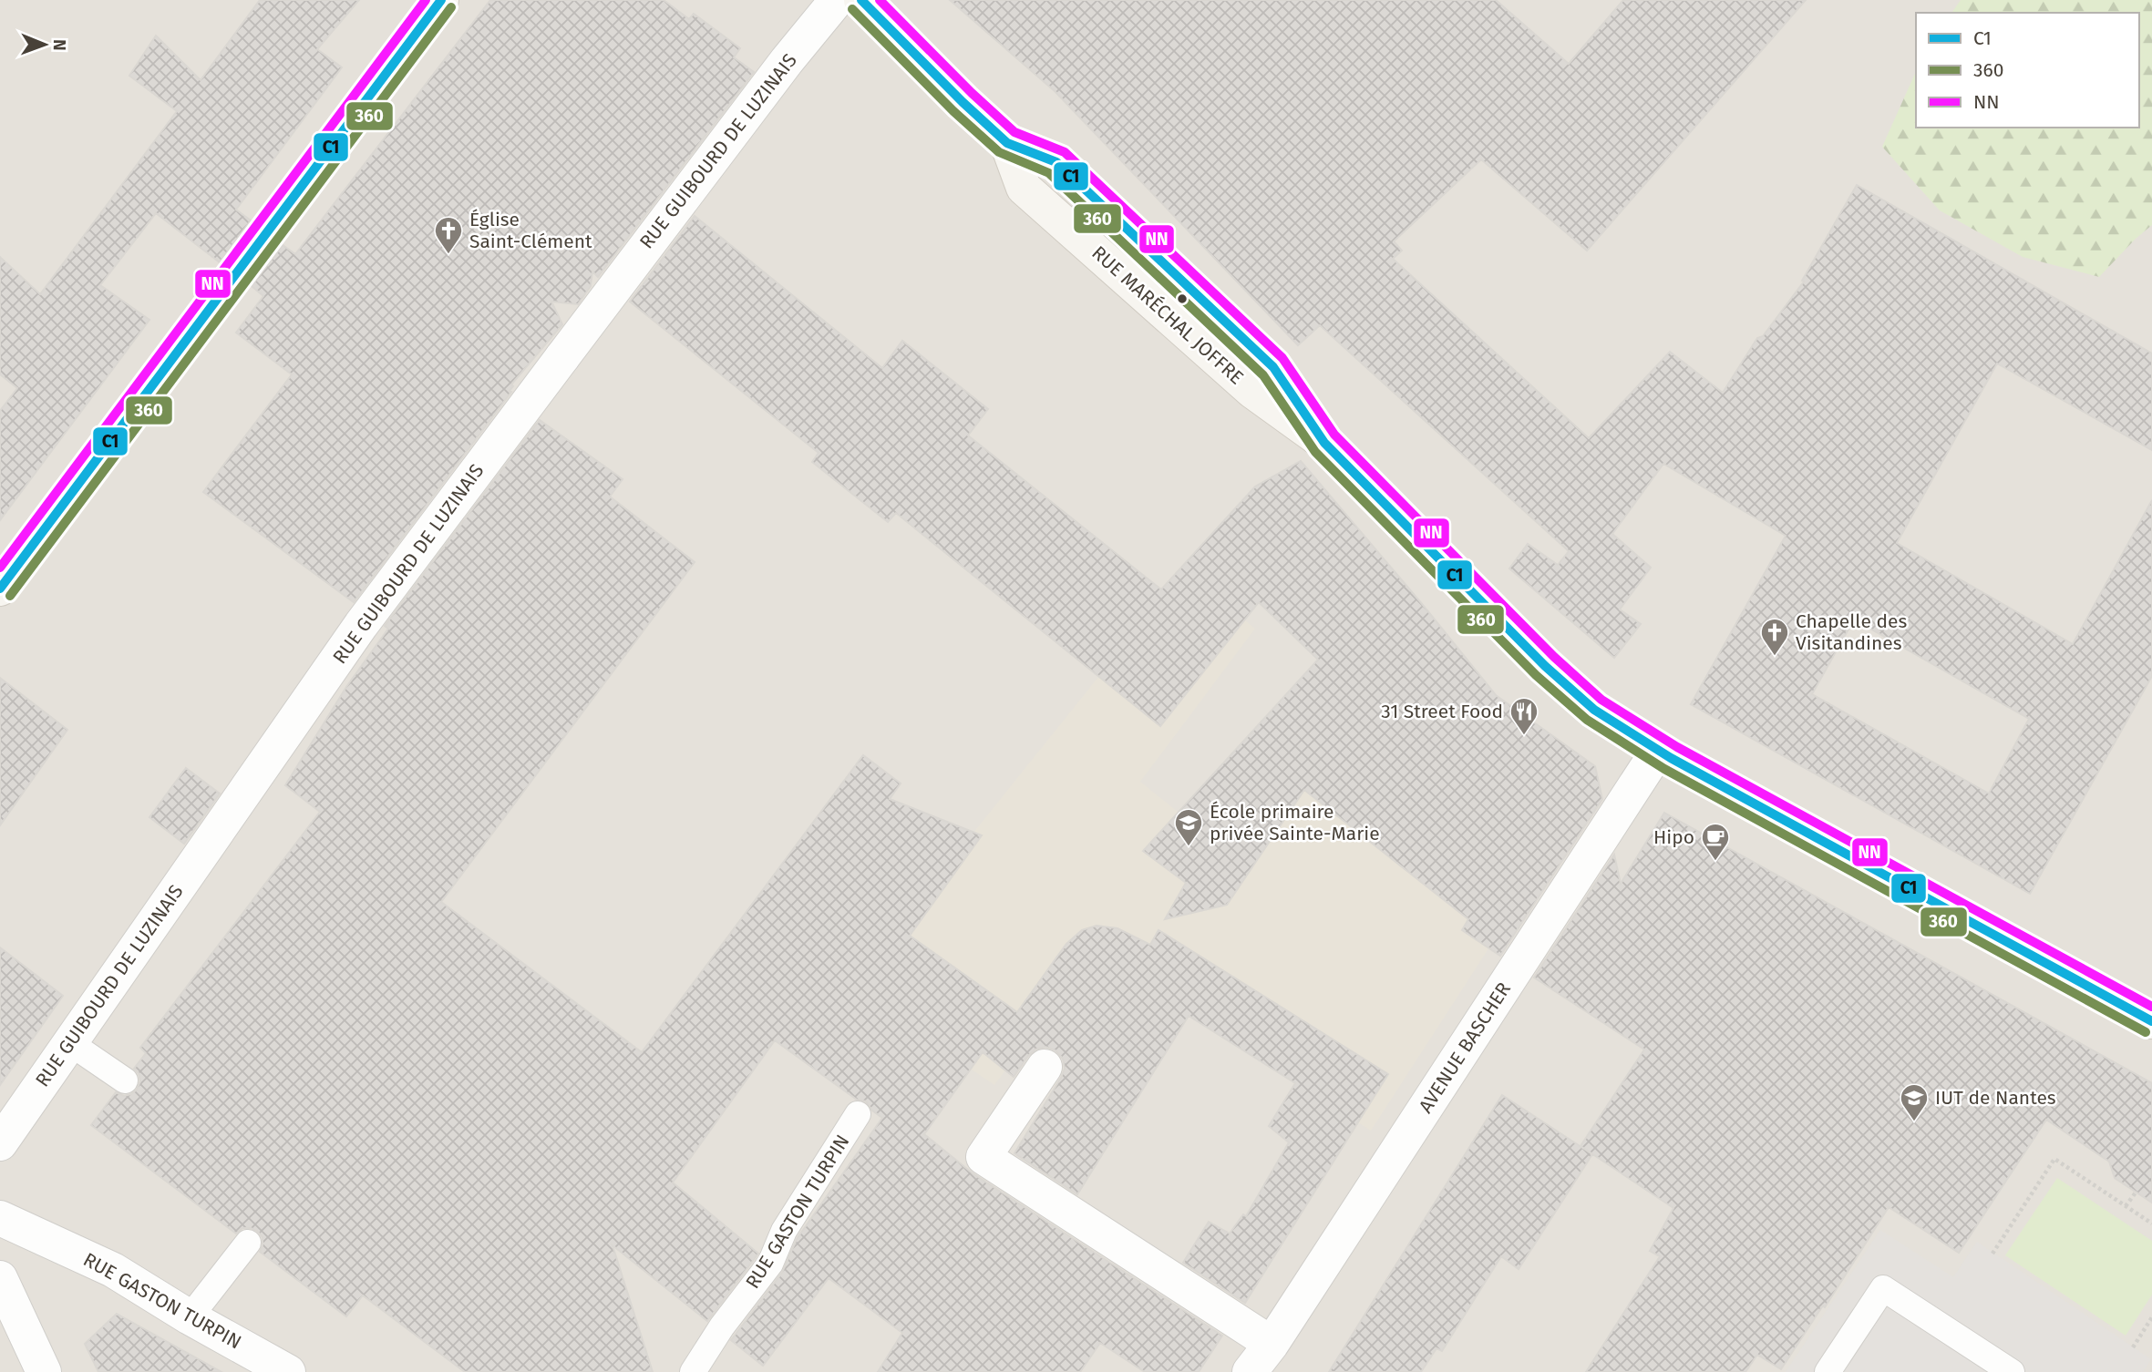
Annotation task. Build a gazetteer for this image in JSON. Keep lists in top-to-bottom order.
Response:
{
  "streets": {
    "main road": ["RUE MARÉCHAL JOFFRE"],
    "street": ["RUE GUIBOURD DE LUZINAIS", "AVENUE BASCHER", "RUE GASTON TURPIN"]
  },
  "crossings": [
    ["RUE MARÉCHAL JOFFRE", "AVENUE BASCHER"]
  ],
  "places": {
    "church": ["Église Saint-Clément", "Chapelle des Visitandines"],
    "restaurant": ["31 Street Food"],
    "school or university": ["École primaire privée Sainte-Marie", "IUT de Nantes"],
    "cafe": ["Hipo"]
  },
  "lines": ["transit line C1", "transit line NN", "transit line 360"],
  "legend": ["C1", "360", "NN"],
  "north": "right"
}
